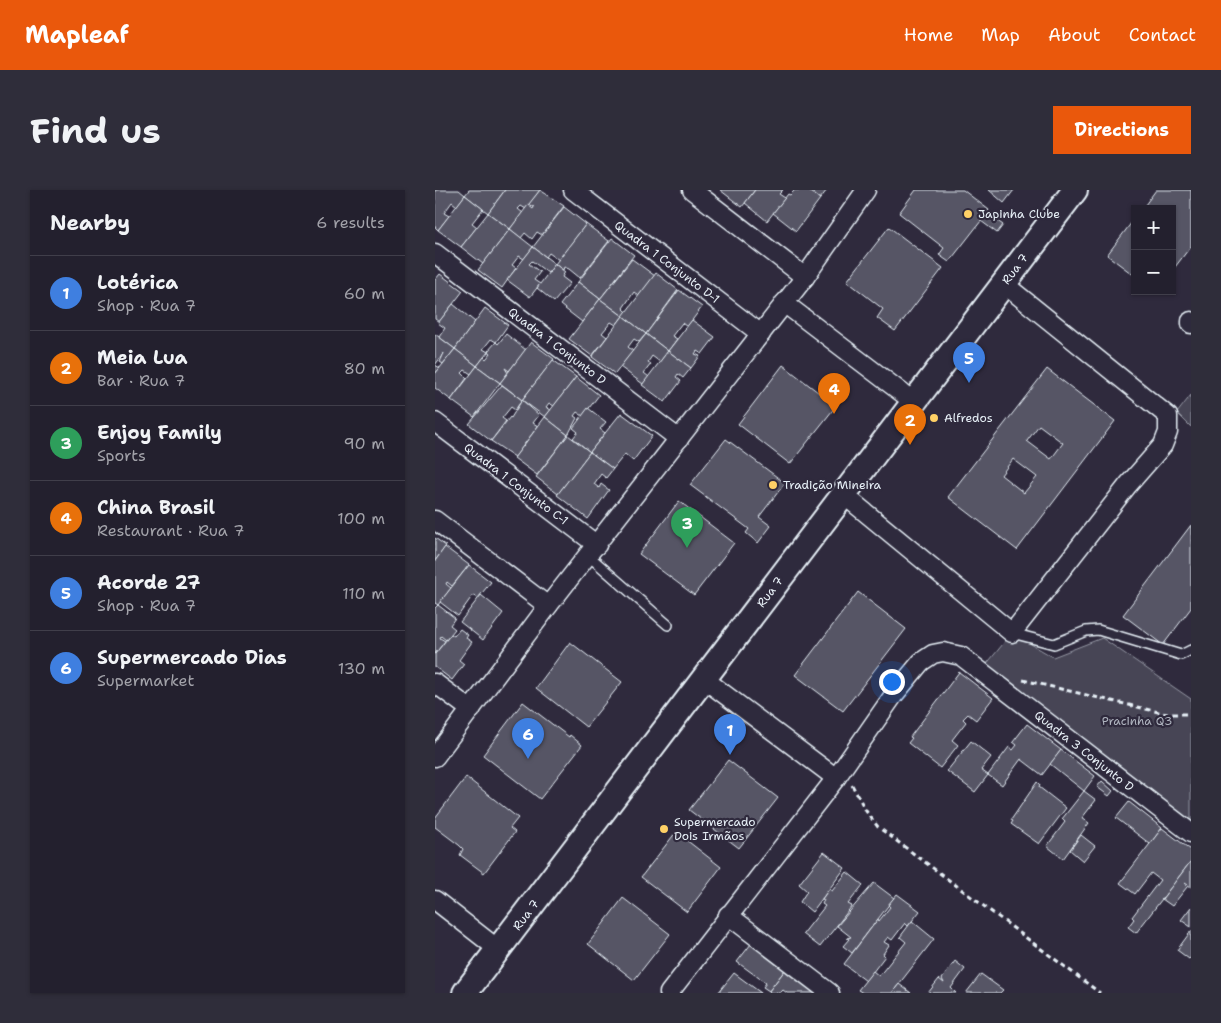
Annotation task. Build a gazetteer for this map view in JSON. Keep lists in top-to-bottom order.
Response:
{
  "streets": {
    "main road": ["Rua 7"],
    "street": [
      "Quadra 1 Conjunto D-1",
      "Quadra 1 Conjunto D",
      "Quadra 1 Conjunto C-1",
      "Quadra 3 Conjunto D"
    ]
  },
  "parks": ["Pracinha Q3"],
  "places": [
    "Japinha Clube",
    "Alfredos",
    "Tradição Mineira",
    "Supermercado Dois Irmãos"
  ],
  "page": {
    "header": "Mapleaf",
    "nav": [
      "Home",
      "Map",
      "About",
      "Contact"
    ],
    "buttons": "Directions",
    "title": "Find us",
    "heading": ["Nearby", "6 results"],
    "map_buttons": ["+", "−"],
    "list": [
      {
        "mark": "1",
        "name": "Lotérica",
        "note": "Shop · Rua 7",
        "value": "60 m"
      },
      {
        "mark": "2",
        "name": "Meia Lua",
        "note": "Bar · Rua 7",
        "value": "80 m"
      },
      {
        "mark": "3",
        "name": "Enjoy Family",
        "note": "Sports",
        "value": "90 m"
      },
      {
        "mark": "4",
        "name": "China Brasil",
        "note": "Restaurant · Rua 7",
        "value": "100 m"
      },
      {
        "mark": "5",
        "name": "Acorde 27",
        "note": "Shop · Rua 7",
        "value": "110 m"
      },
      {
        "mark": "6",
        "name": "Supermercado Dias",
        "note": "Supermarket",
        "value": "130 m"
      }
    ],
    "pins": [
      "5",
      "4",
      "2",
      "3",
      "1",
      "6"
    ]
  }
}
